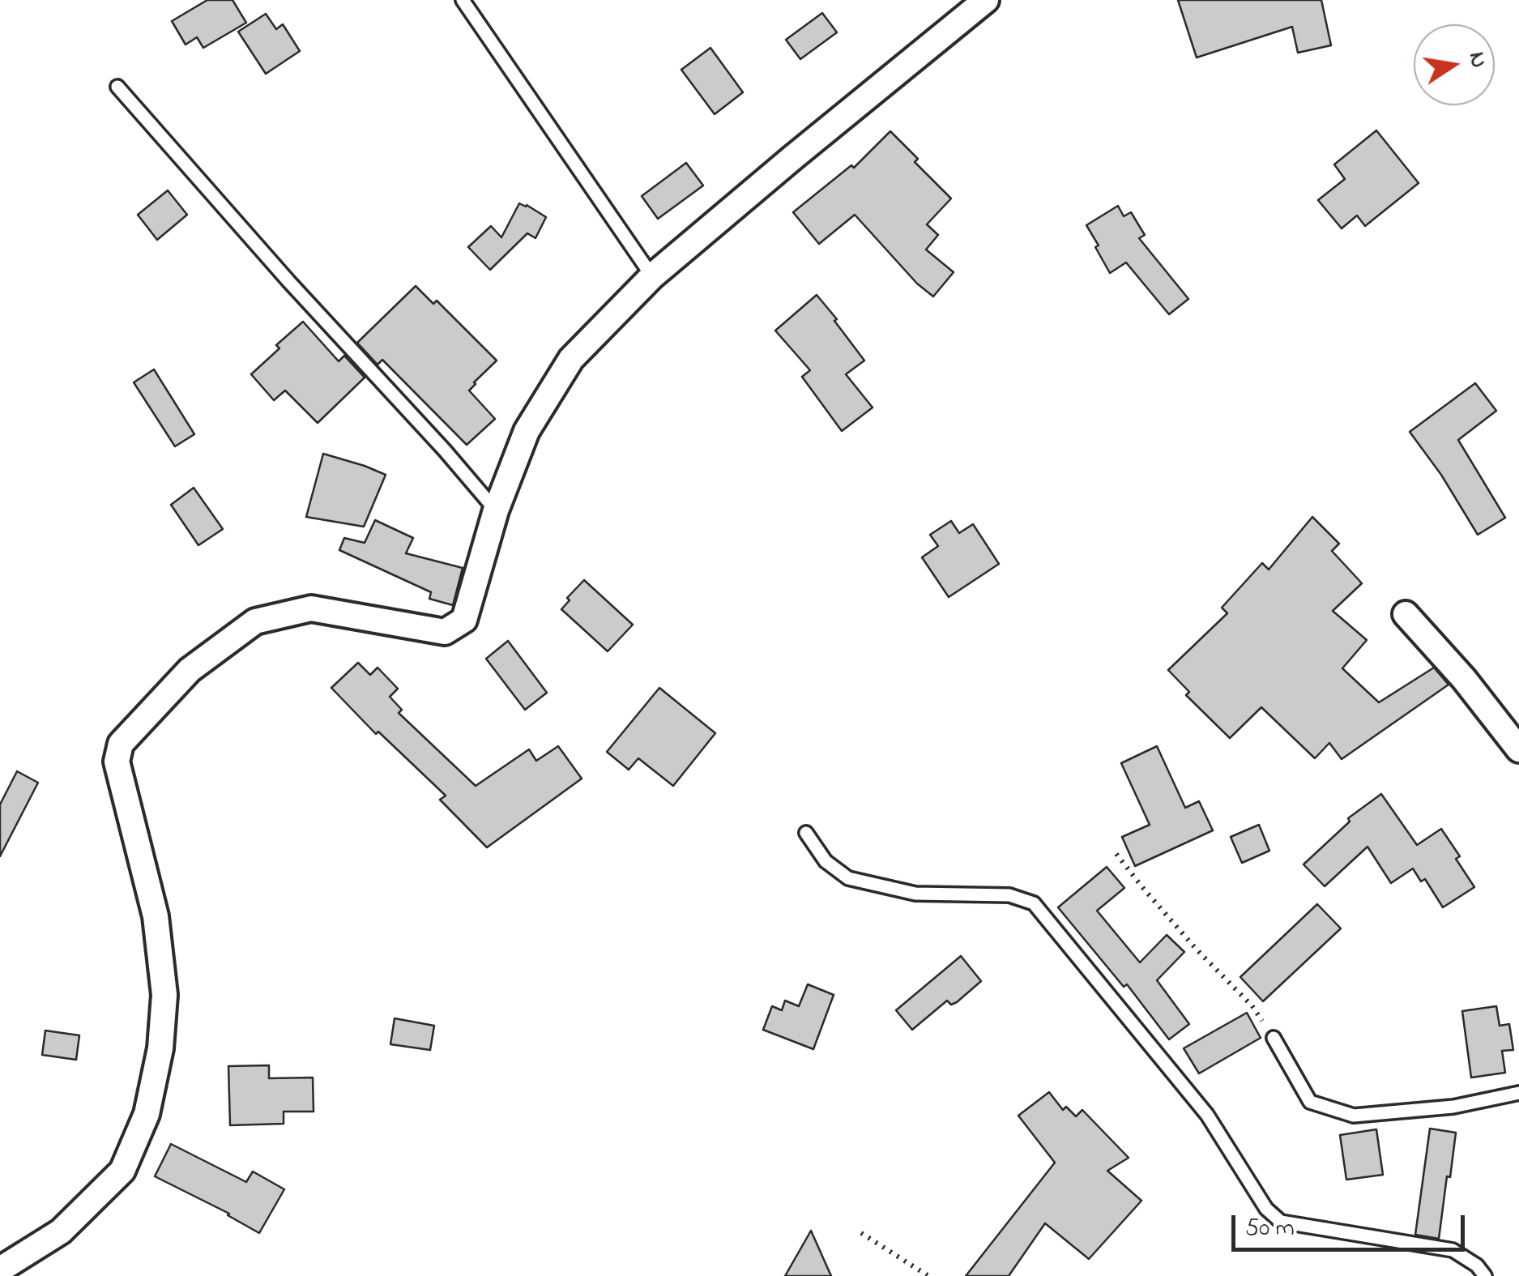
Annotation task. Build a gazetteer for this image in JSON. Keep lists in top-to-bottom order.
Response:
{
  "scale_bar": "50 m",
  "north": "right"
}
